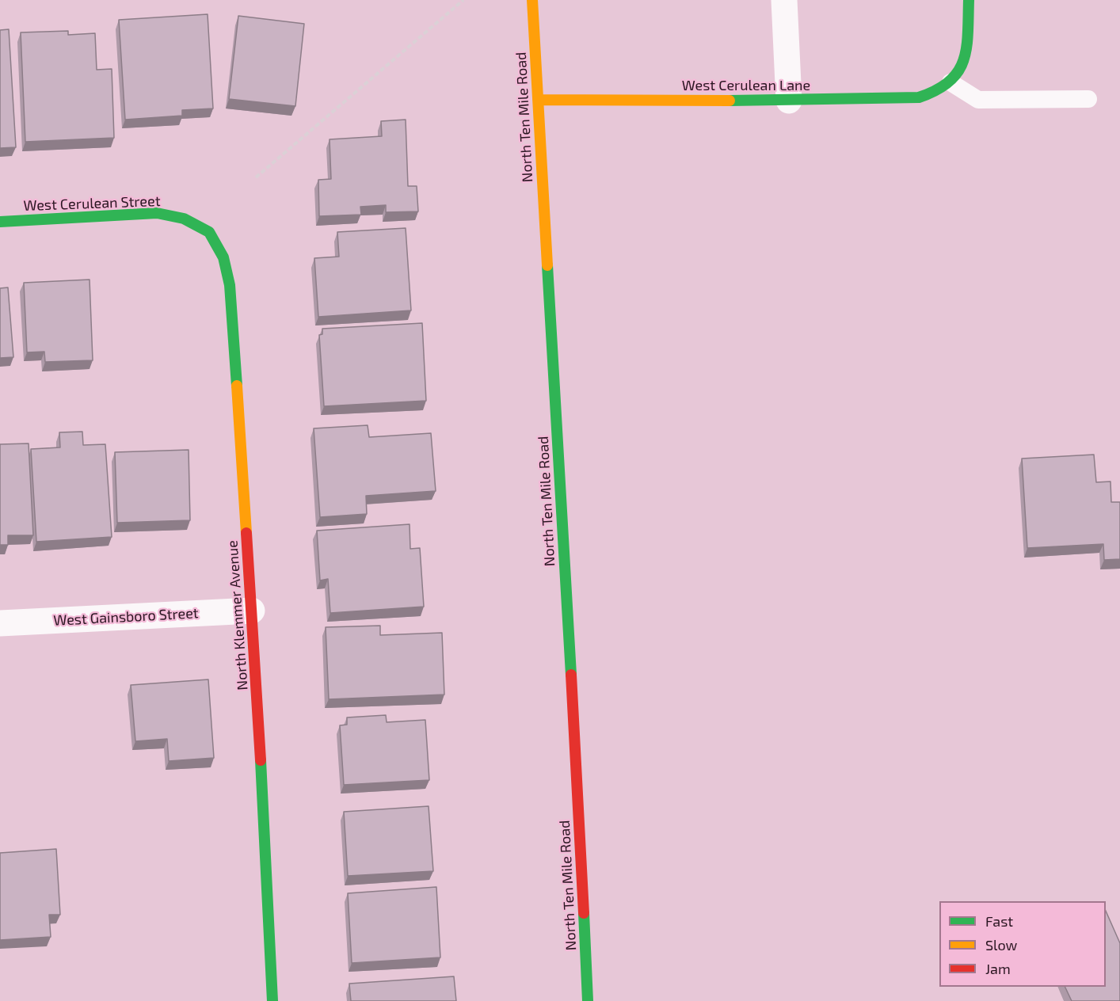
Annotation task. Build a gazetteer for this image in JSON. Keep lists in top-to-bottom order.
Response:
{
  "streets": {
    "street": [
      "West Cerulean Lane",
      "North Ten Mile Road",
      "West Cerulean Street",
      "North Klemmer Avenue",
      "West Gainsboro Street"
    ]
  },
  "crossings": [
    ["West Cerulean Lane", "North Ten Mile Road"],
    ["West Cerulean Street", "North Klemmer Avenue"],
    ["North Klemmer Avenue", "West Gainsboro Street"]
  ],
  "legend": ["Fast", "Slow", "Jam"]
}
